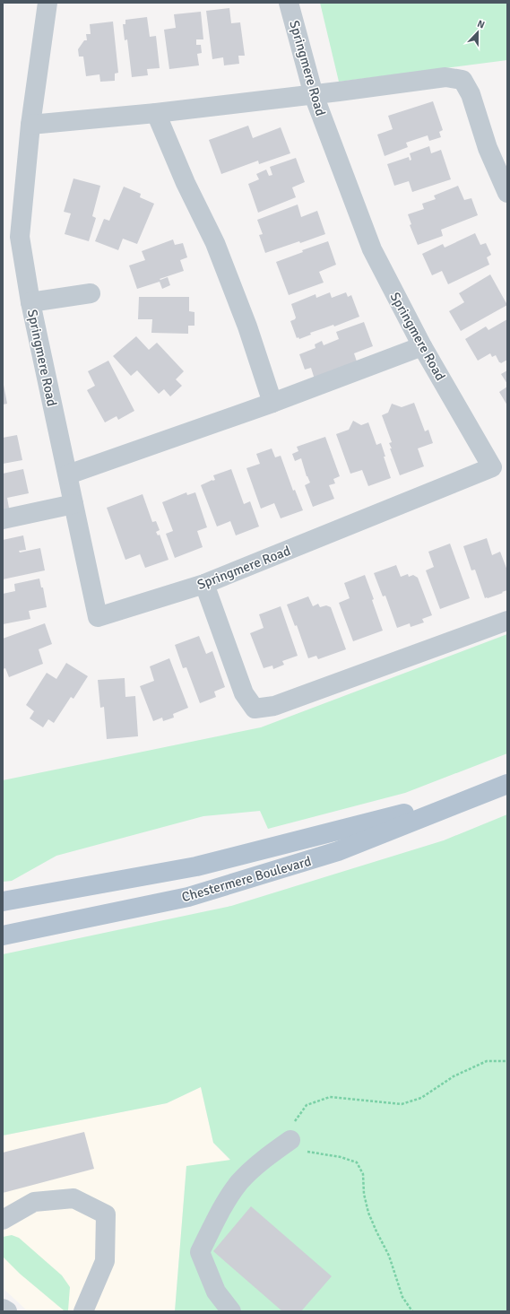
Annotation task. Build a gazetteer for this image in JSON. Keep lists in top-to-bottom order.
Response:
{
  "streets": {
    "main road": ["Chestermere Boulevard"],
    "street": ["Springmere Road"]
  },
  "north": "top"
}
